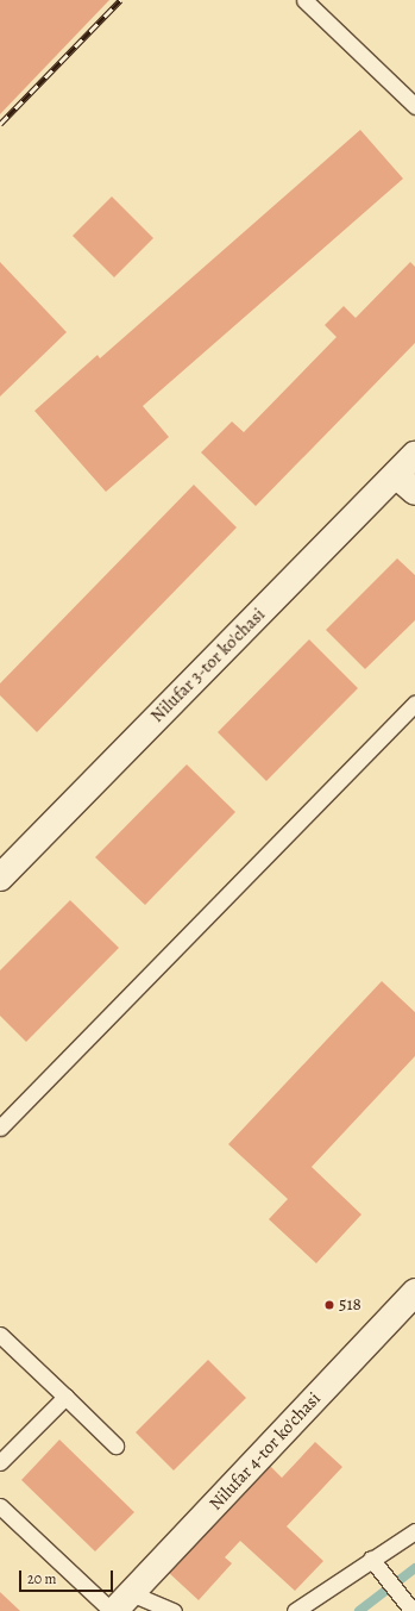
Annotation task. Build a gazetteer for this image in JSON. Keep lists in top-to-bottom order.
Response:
{
  "streets": {
    "street": ["Nilufar 3-tor ko'chasi", "Nilufar 4-tor ko'chasi"]
  },
  "places": ["518"],
  "scale_bar": "20 m"
}
